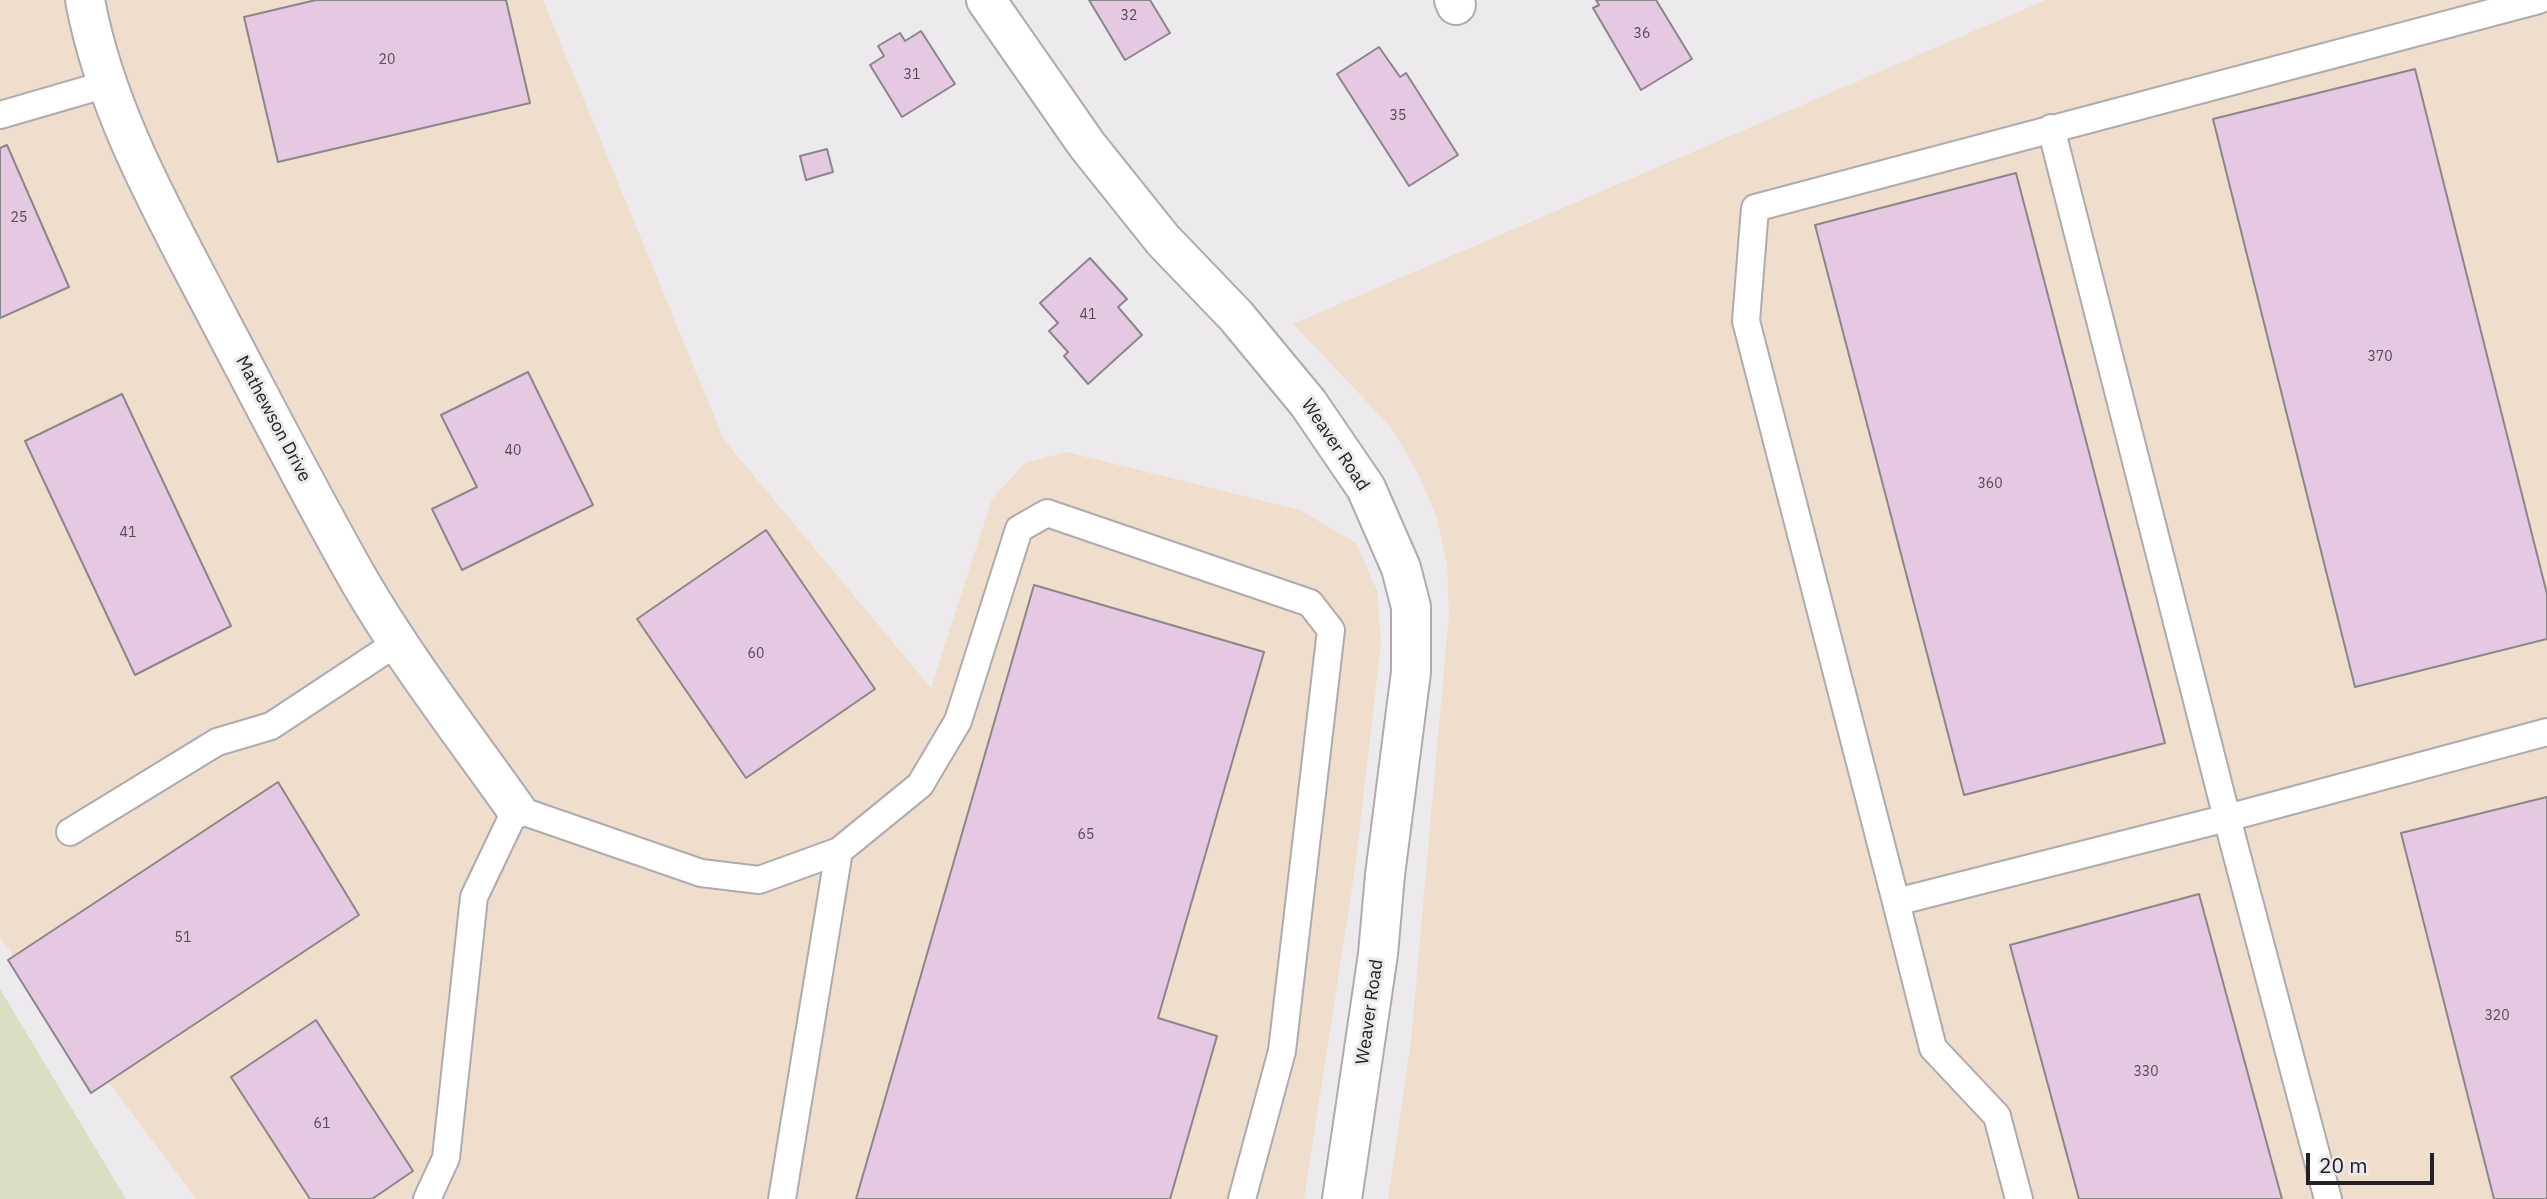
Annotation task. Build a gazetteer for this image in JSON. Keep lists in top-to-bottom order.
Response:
{
  "streets": {
    "street": ["Mathewson Drive", "Weaver Road"]
  },
  "house_numbers": [
    "32",
    "36",
    "20",
    "31",
    "35",
    "25",
    "41",
    "370",
    "40",
    "360",
    "41",
    "60",
    "65",
    "51",
    "320",
    "330",
    "61"
  ],
  "scale_bar": "20 m"
}
